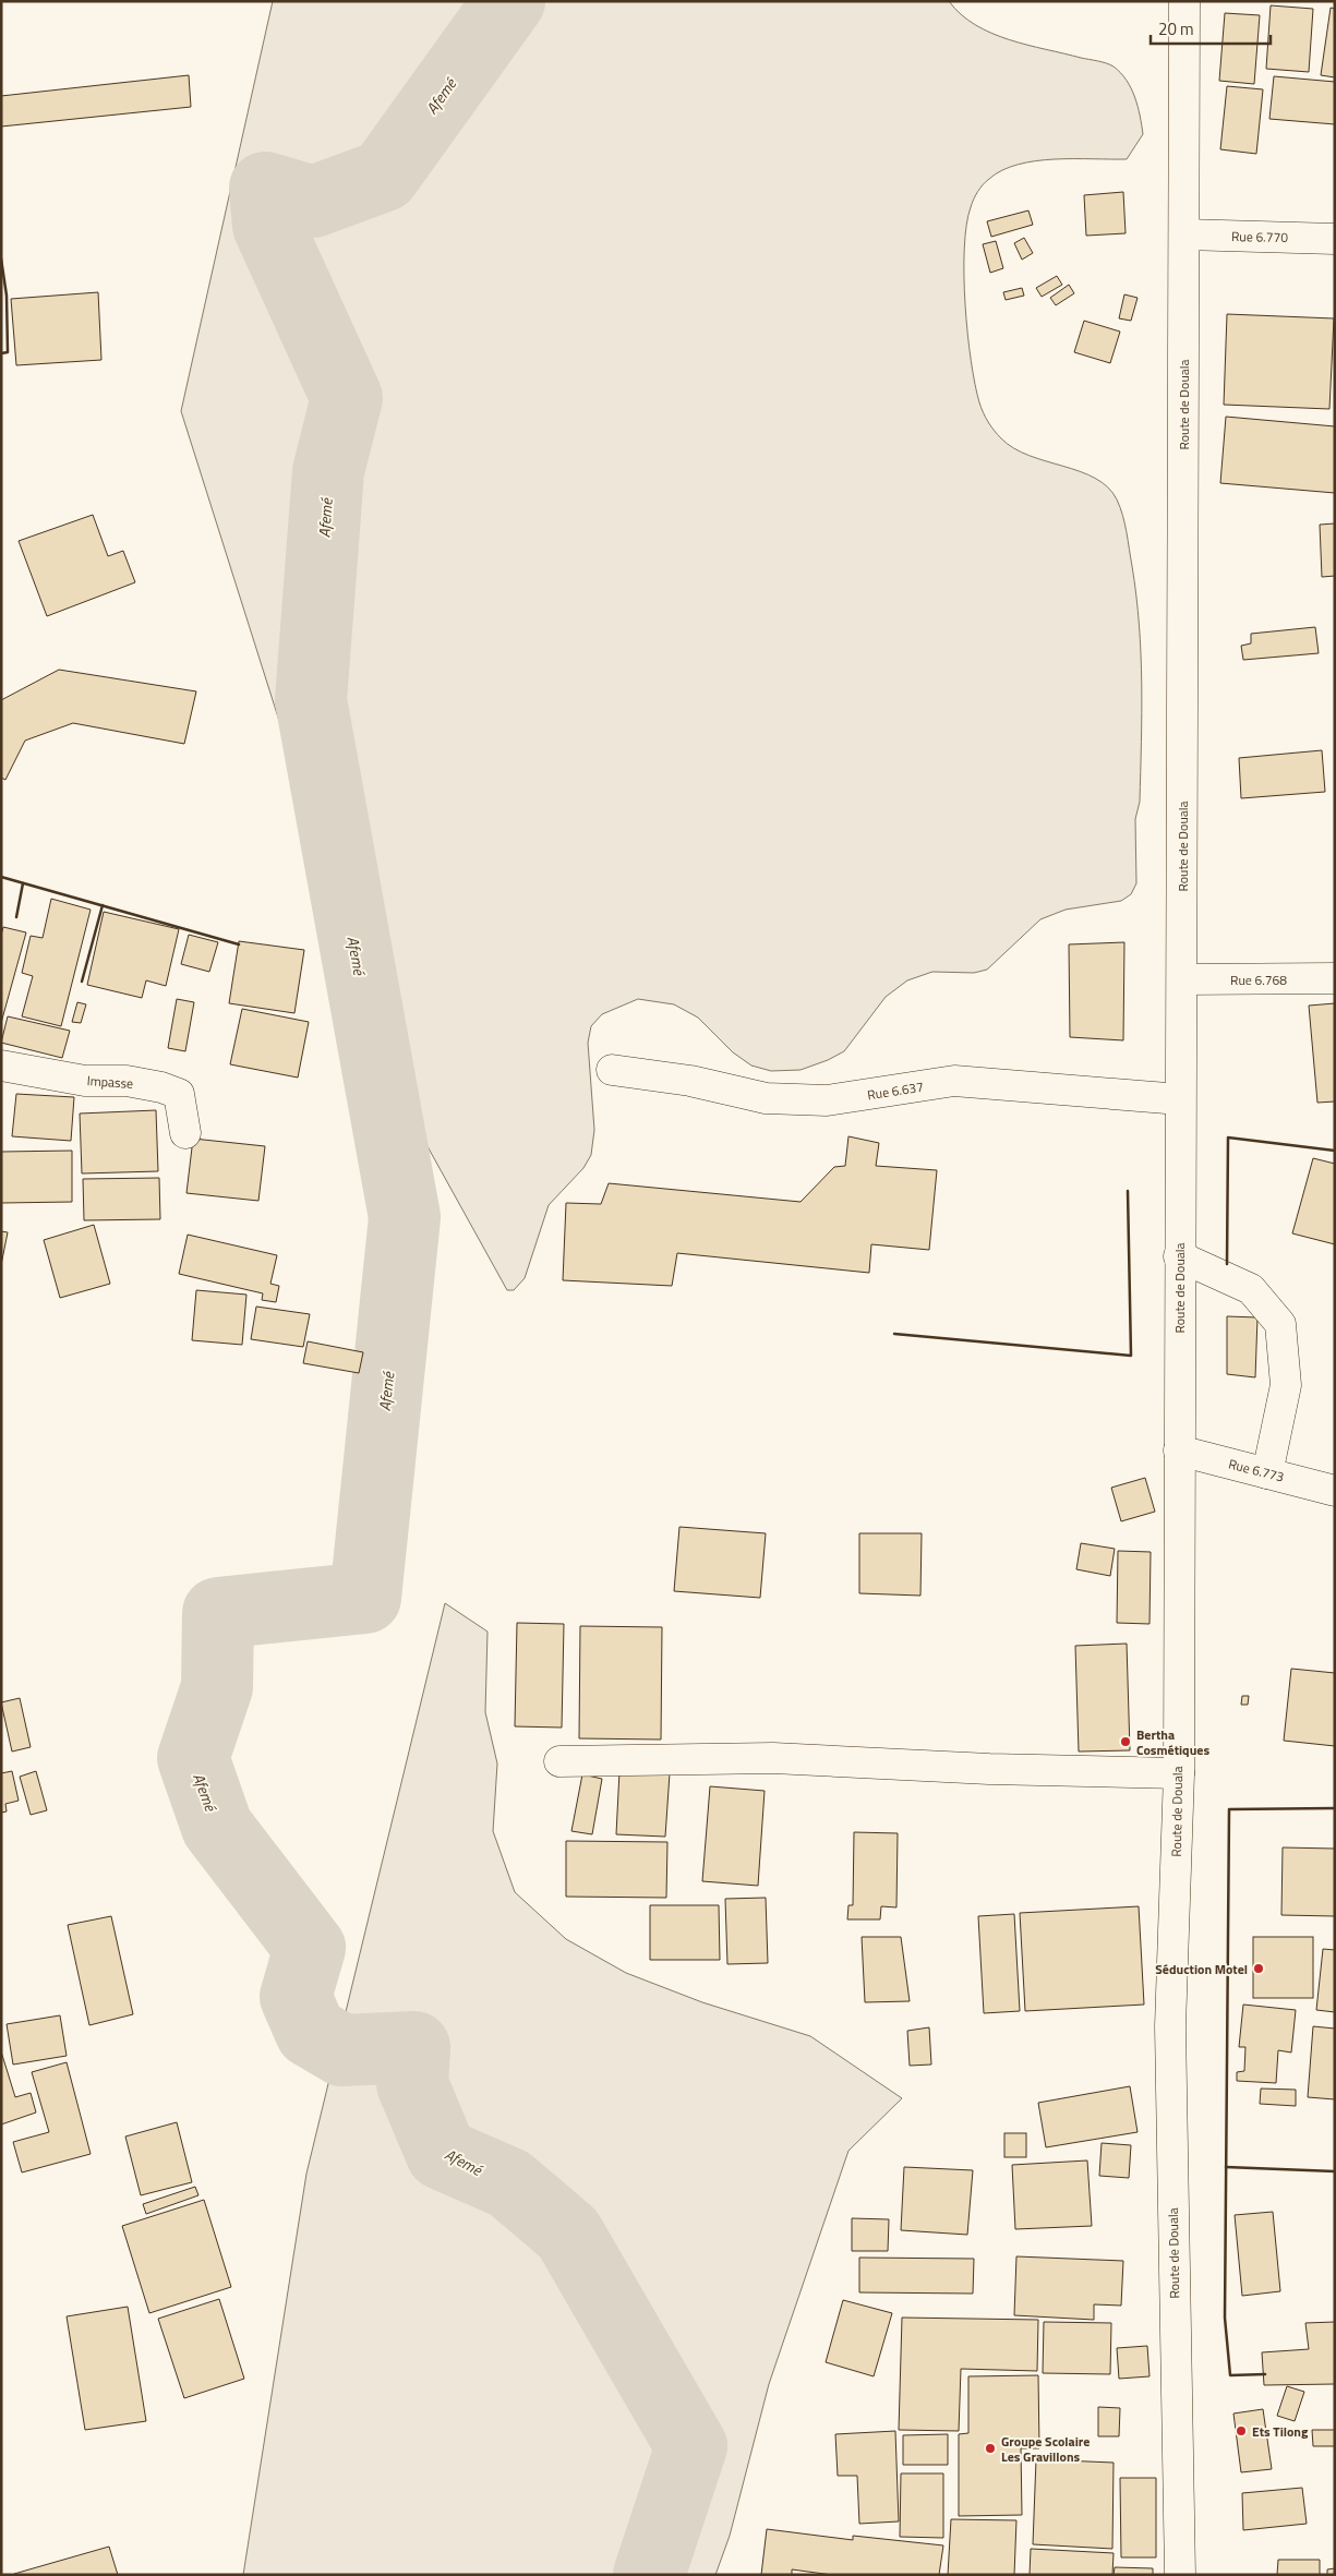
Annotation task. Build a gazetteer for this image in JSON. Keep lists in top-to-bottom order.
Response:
{
  "streets": {
    "main road": [
      "Rue 6.770",
      "Route de Douala",
      "Rue 6.768",
      "Impasse",
      "Rue 6.637",
      "Rue 6.773"
    ]
  },
  "crossings": [
    ["Rue 6.770", "Route de Douala"],
    ["Route de Douala", "Rue 6.768"],
    ["Route de Douala", "Rue 6.637"],
    ["Route de Douala", "Rue 6.773"]
  ],
  "water": ["Afemé"],
  "places": [
    "Bertha Cosmétiques",
    "Séduction Motel",
    "Ets Tilong",
    "Groupe Scolaire Les Gravillons"
  ],
  "scale_bar": "20 m"
}
